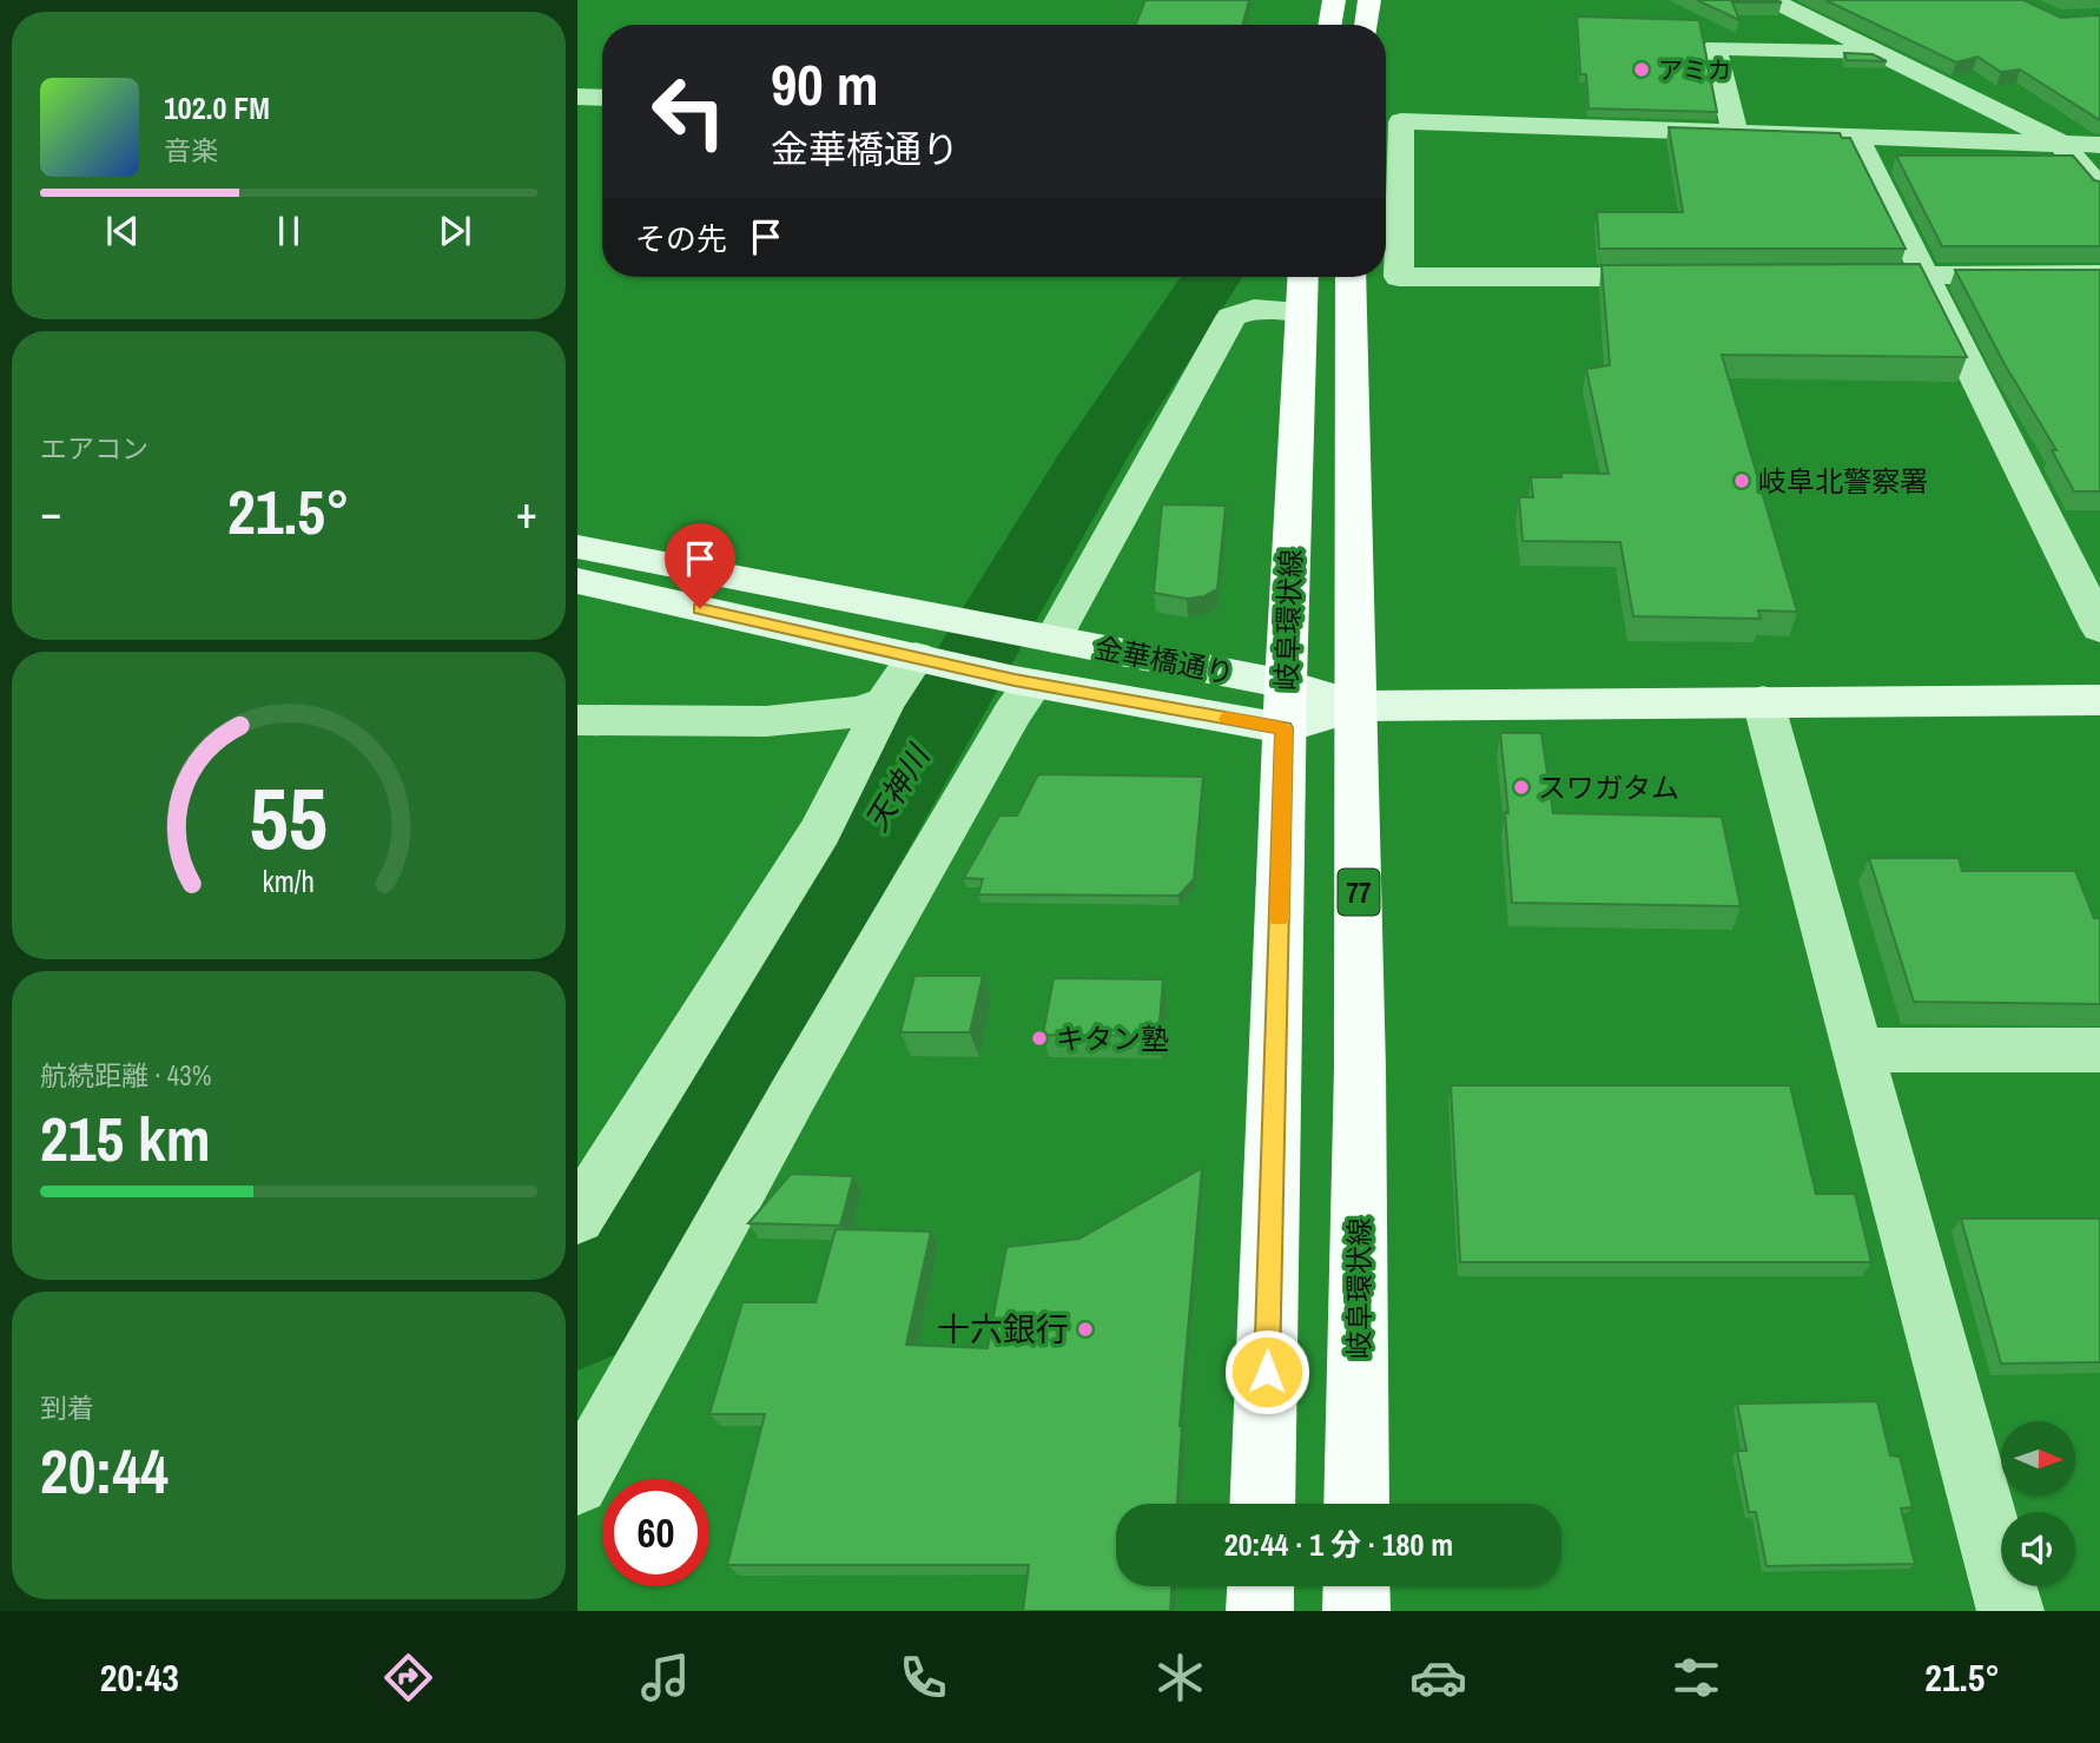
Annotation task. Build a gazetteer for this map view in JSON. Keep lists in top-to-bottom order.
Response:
{
  "streets": {
    "main road": ["岐阜環状線", "77"],
    "street": ["金華橋通り"]
  },
  "crossings": [
    ["岐阜環状線", "金華橋通り"]
  ],
  "water": ["天神川"],
  "places": [
    "アミカ",
    "岐阜北警察署",
    "スワガタム",
    "キタン塾",
    "十六銀行"
  ],
  "north": "right",
  "page": {
    "turn": ["90 m", "金華橋通り"],
    "song": ["102.0 FM", "音楽"],
    "then": "その先",
    "tile": [
      "エアコン",
      ["航続距離 · 43%", "215 km"],
      ["到着", "20:44"]
    ],
    "heat": ["−", "21.5°", "+"],
    "limit": "60",
    "trip": "20:44 · 1 分 · 180 m",
    "tabs": ["20:43", "21.5°"],
    "gauge": ["55", "km/h"]
  }
}
